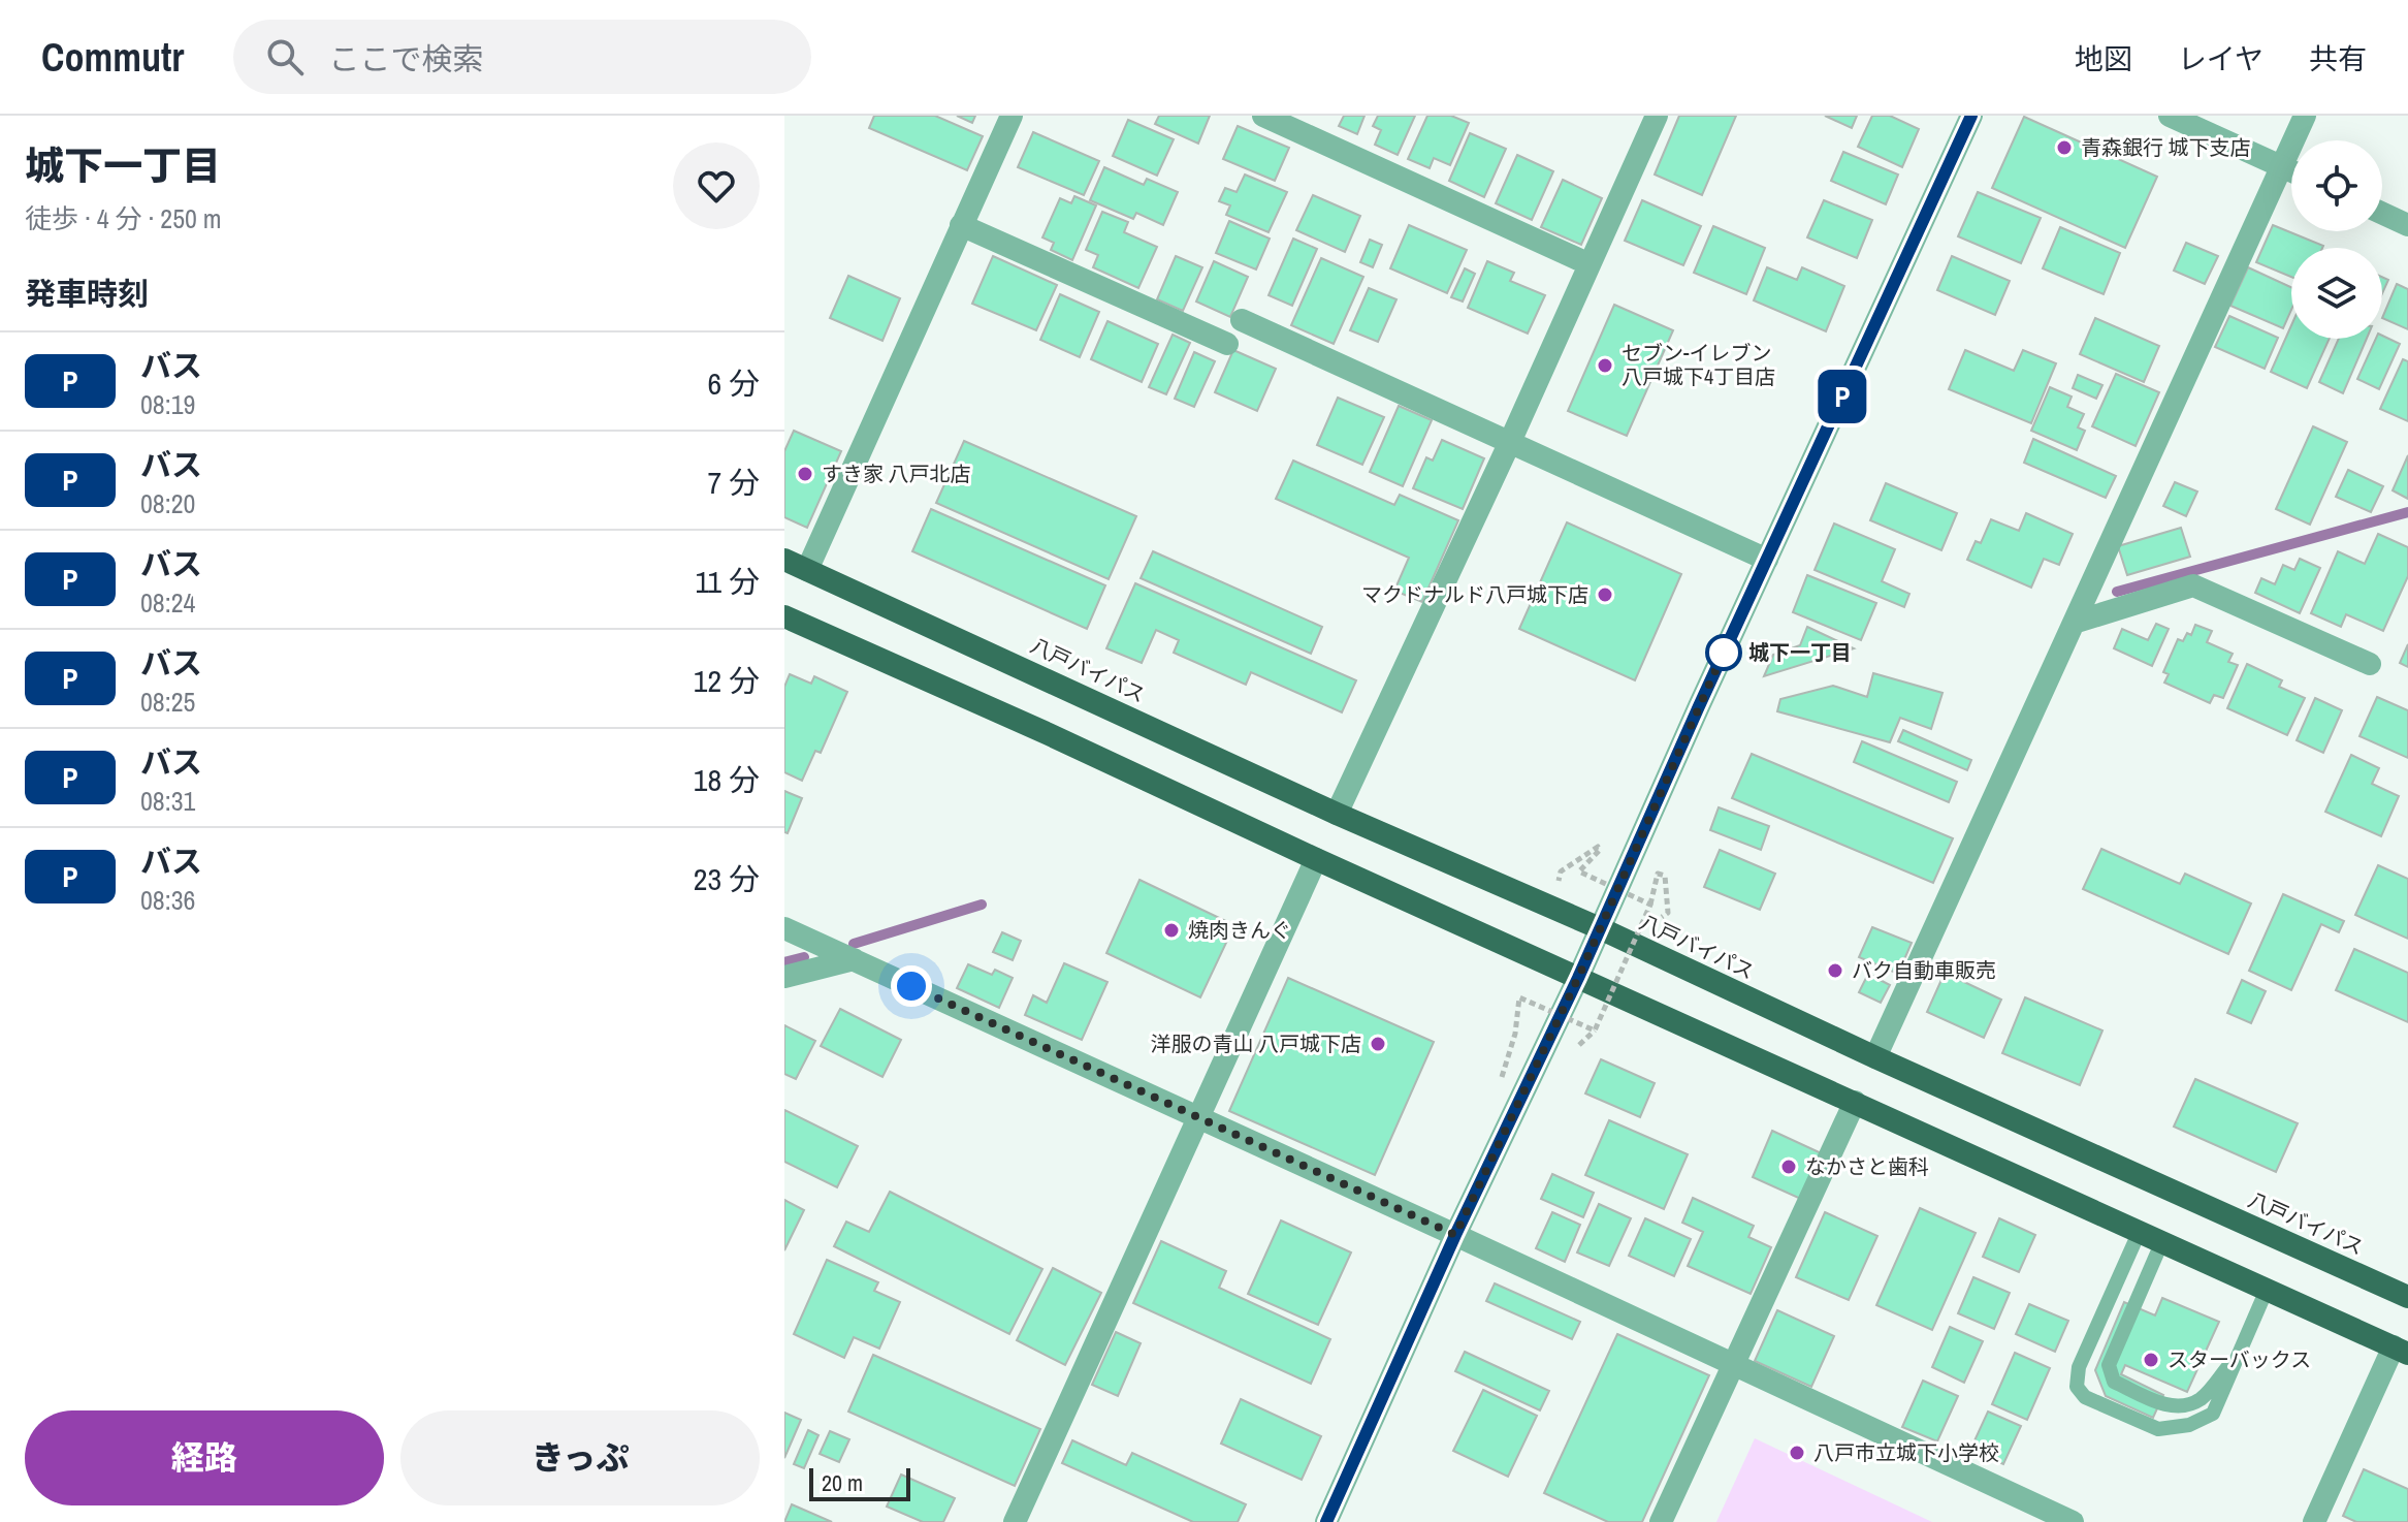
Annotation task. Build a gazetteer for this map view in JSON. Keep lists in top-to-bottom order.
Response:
{
  "streets": {
    "highway": ["八戸バイパス"]
  },
  "places": [
    "青森銀行 城下支店",
    "セブン-イレブン 八戸城下4丁目店",
    "すき家 八戸北店",
    "マクドナルド八戸城下店",
    "城下一丁目",
    "焼肉きんぐ",
    "バク自動車販売",
    "洋服の青山 八戸城下店",
    "なかさと歯科",
    "スターバックス",
    "八戸市立城下小学校"
  ],
  "lines": ["bus line P"],
  "scale_bar": "20 m",
  "page": {
    "header": "Commutr",
    "search": "ここで検索",
    "nav": ["地図", "レイヤ", "共有"],
    "heading": [
      ["城下一丁目", "徒歩 · 4 分 · 250 m"],
      "発車時刻"
    ],
    "on_map": "P",
    "list": [
      {
        "mark": "P",
        "name": "バス",
        "note": "08:19",
        "value": "6 分"
      },
      {
        "mark": "P",
        "name": "バス",
        "note": "08:20",
        "value": "7 分"
      },
      {
        "mark": "P",
        "name": "バス",
        "note": "08:24",
        "value": "11 分"
      },
      {
        "mark": "P",
        "name": "バス",
        "note": "08:25",
        "value": "12 分"
      },
      {
        "mark": "P",
        "name": "バス",
        "note": "08:31",
        "value": "18 分"
      },
      {
        "mark": "P",
        "name": "バス",
        "note": "08:36",
        "value": "23 分"
      }
    ],
    "buttons": ["経路", "きっぷ"],
    "scale": "20 m"
  }
}
